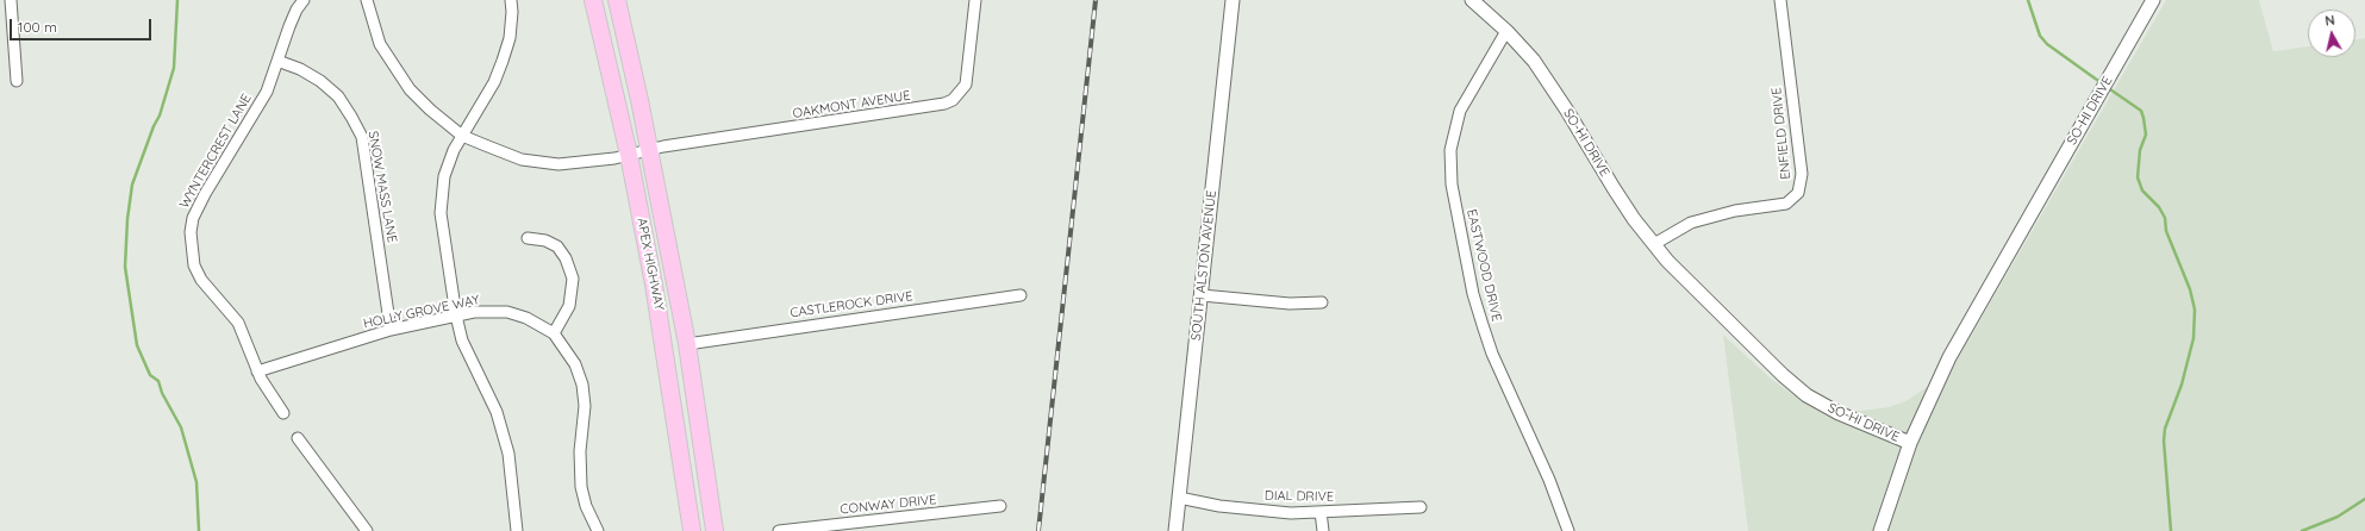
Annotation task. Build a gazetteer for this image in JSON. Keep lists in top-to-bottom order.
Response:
{
  "streets": {
    "main road": ["APEX HIGHWAY"],
    "street": [
      "OAKMONT AVENUE",
      "SO-HI DRIVE",
      "ENFIELD DRIVE",
      "WYNTERCREST LANE",
      "SNOW MASS LANE",
      "SOUTH ALSTON AVENUE",
      "EASTWOOD DRIVE",
      "CASTLEROCK DRIVE",
      "HOLLY GROVE WAY",
      "DIAL DRIVE",
      "CONWAY DRIVE"
    ]
  },
  "crossings": [
    ["OAKMONT AVENUE", "APEX HIGHWAY"],
    ["SO-HI DRIVE", "ENFIELD DRIVE"],
    ["SO-HI DRIVE", "EASTWOOD DRIVE"],
    ["WYNTERCREST LANE", "SNOW MASS LANE"],
    ["WYNTERCREST LANE", "HOLLY GROVE WAY"],
    ["SNOW MASS LANE", "HOLLY GROVE WAY"],
    ["APEX HIGHWAY", "CASTLEROCK DRIVE"],
    ["SOUTH ALSTON AVENUE", "DIAL DRIVE"]
  ],
  "scale_bar": "100 m",
  "north": "top"
}
